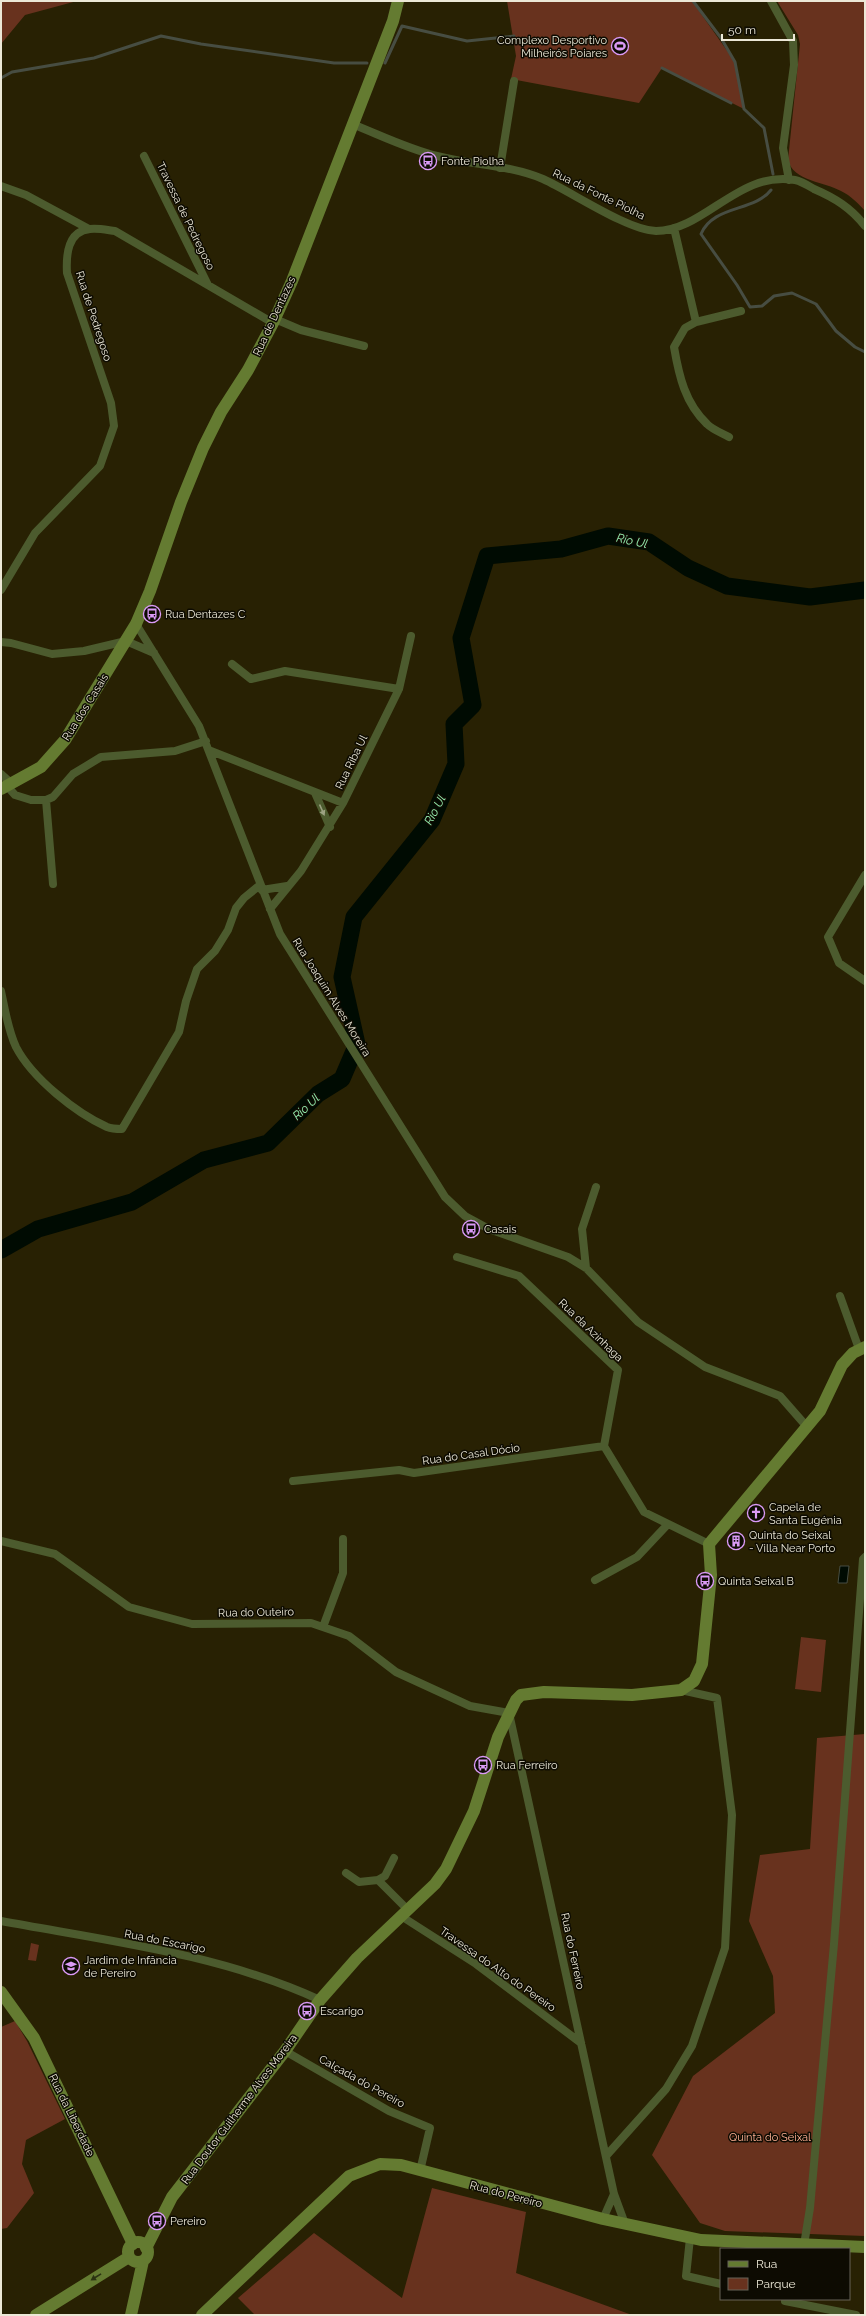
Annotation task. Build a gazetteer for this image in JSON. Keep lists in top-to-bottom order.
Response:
{
  "streets": {
    "street": [
      "Rua da Fonte Piolha",
      "Travessa de Pedregoso",
      "Rua de Pedregoso",
      "Rua de Dentazes",
      "Rua dos Casais",
      "Rua Riba Ul",
      "Rua Joaquim Alves Moreira",
      "Rua da Azinhaga",
      "Rua do Casal Dócio",
      "Rua do Outeiro",
      "Rua do Escarigo",
      "Rua do Ferreiro",
      "Travessa do Alto do Pereiro",
      "Calçada do Pereiro",
      "Rua Doutor Guilherme Alves Moreira",
      "Rua da Liberdade",
      "Rua do Pereiro"
    ]
  },
  "crossings": [
    ["Rua da Fonte Piolha", "Rua de Dentazes"],
    ["Rua de Dentazes", "Rua dos Casais"],
    ["Rua de Dentazes", "Rua Joaquim Alves Moreira"],
    ["Rua dos Casais", "Rua Joaquim Alves Moreira"],
    ["Rua Riba Ul", "Rua Joaquim Alves Moreira"],
    ["Rua da Azinhaga", "Rua do Casal Dócio"],
    ["Rua do Outeiro", "Rua do Ferreiro"],
    ["Rua do Outeiro", "Rua Doutor Guilherme Alves Moreira"],
    ["Rua do Escarigo", "Rua Doutor Guilherme Alves Moreira"],
    ["Rua do Ferreiro", "Travessa do Alto do Pereiro"],
    ["Rua do Ferreiro", "Rua Doutor Guilherme Alves Moreira"],
    ["Rua do Ferreiro", "Rua do Pereiro"],
    ["Travessa do Alto do Pereiro", "Rua Doutor Guilherme Alves Moreira"],
    ["Calçada do Pereiro", "Rua Doutor Guilherme Alves Moreira"],
    ["Calçada do Pereiro", "Rua do Pereiro"],
    ["Rua Doutor Guilherme Alves Moreira", "Rua da Liberdade"]
  ],
  "water": ["Rio Ul"],
  "parks": ["Quinta do Seixal"],
  "places": {
    "sports": ["Complexo Desportivo Milheirós Poiares"],
    "bus stop": [
      "Fonte Piolha",
      "Rua Dentazes C",
      "Casais",
      "Quinta Seixal B",
      "Rua Ferreiro",
      "Escarigo",
      "Pereiro"
    ],
    "church": ["Capela de Santa Eugénia"],
    "building": ["Quinta do Seixal - Villa Near Porto"],
    "school or university": ["Jardim de Infância de Pereiro"]
  },
  "legend": ["Rua", "Parque"],
  "scale_bar": "50 m"
}
